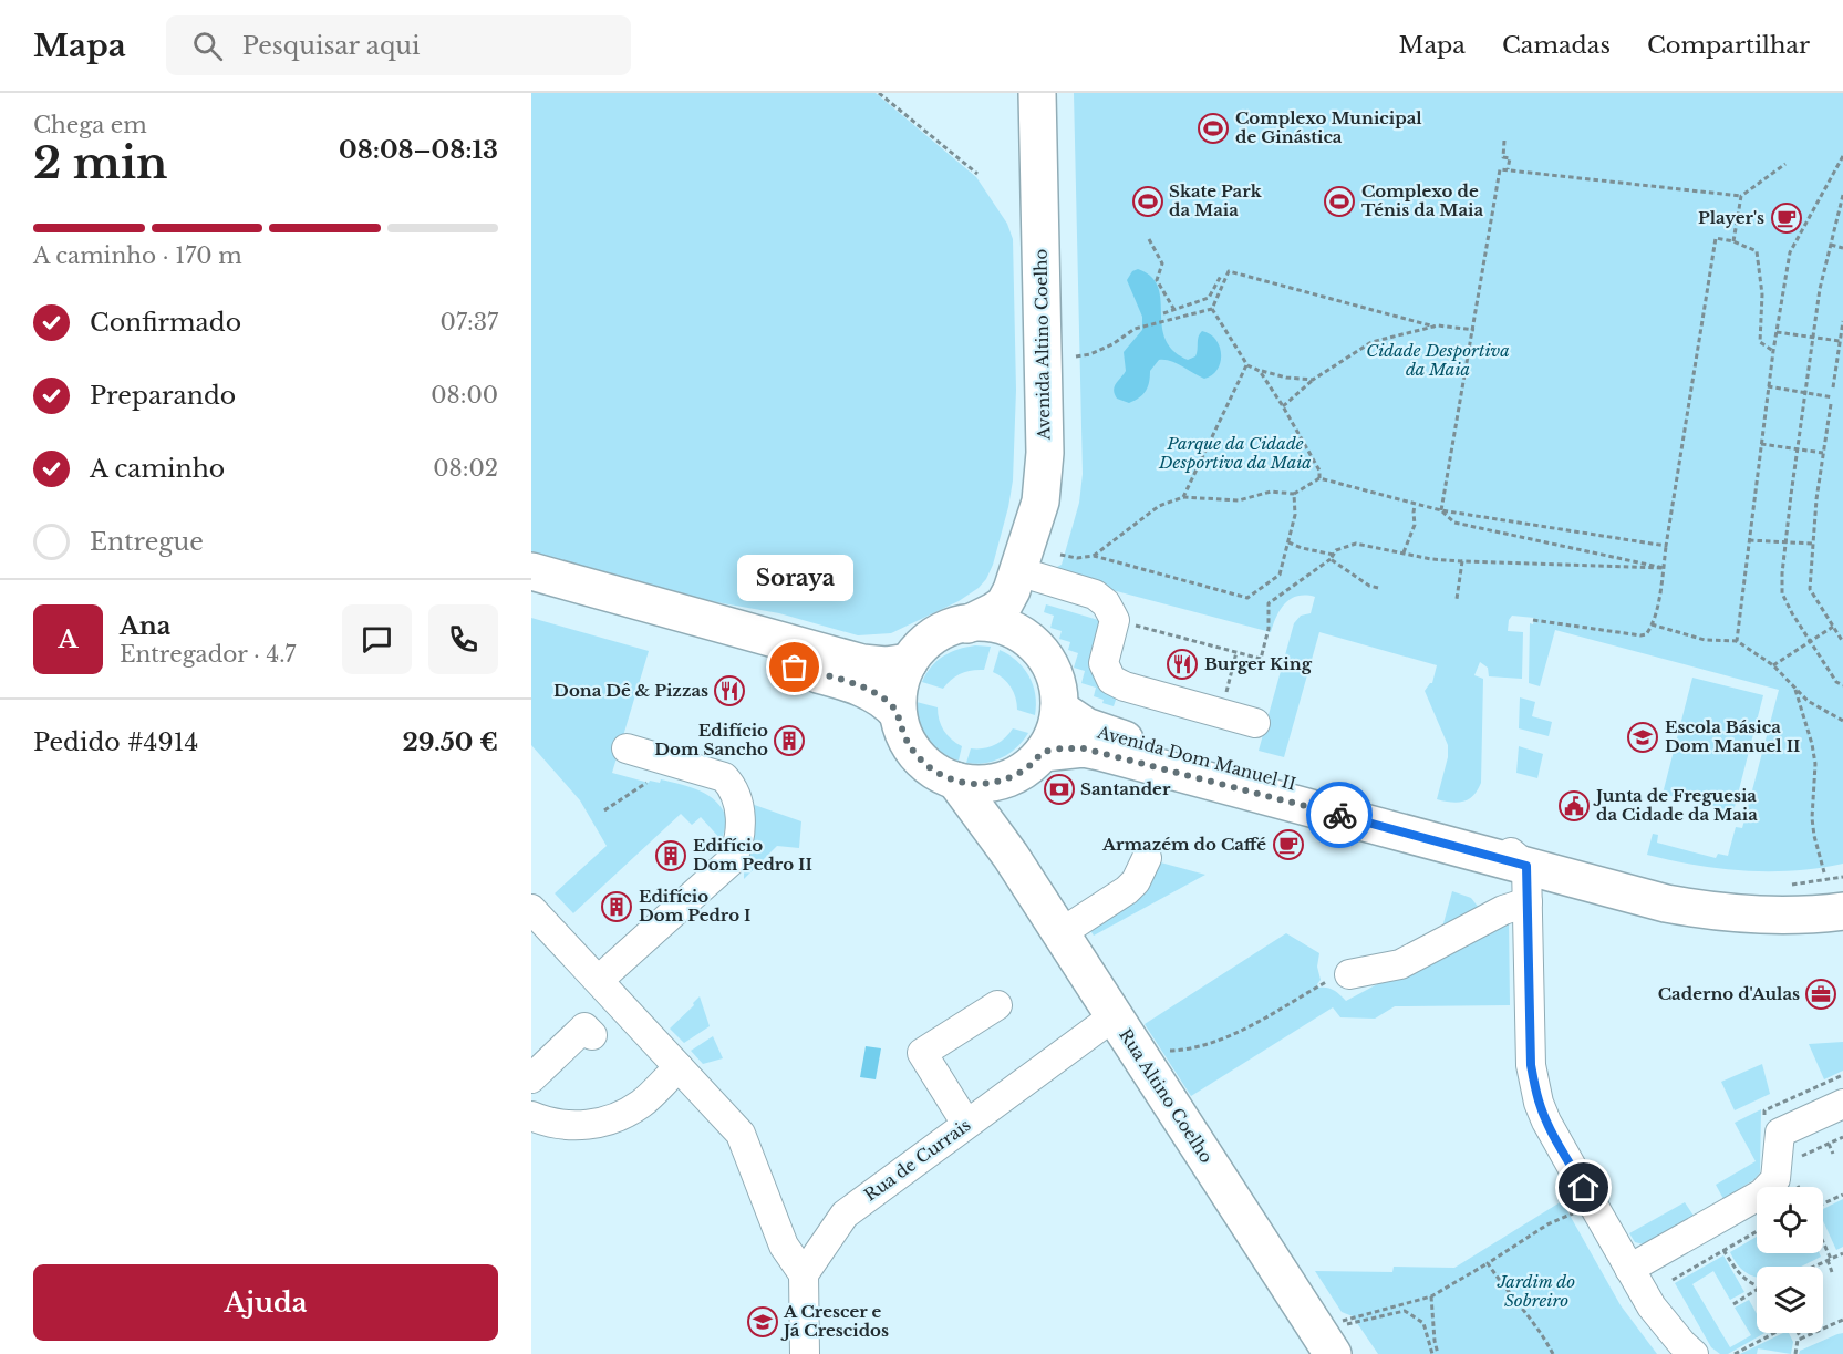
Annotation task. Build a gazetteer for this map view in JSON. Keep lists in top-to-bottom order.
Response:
{
  "streets": {
    "main road": ["Avenida Altino Coelho", "Avenida Dom Manuel II", "Rua Altino Coelho"],
    "street": ["Rua de Currais"]
  },
  "crossings": [
    ["Avenida Altino Coelho", "Avenida Dom Manuel II"],
    ["Avenida Altino Coelho", "Rua Altino Coelho"],
    ["Avenida Dom Manuel II", "Rua Altino Coelho"],
    ["Rua Altino Coelho", "Rua de Currais"]
  ],
  "parks": ["Cidade Desportiva da Maia", "Parque da Cidade Desportiva da Maia", "Jardim do Sobreiro"],
  "places": {
    "sports": ["Complexo Municipal de Ginástica", "Skate Park da Maia", "Complexo de Ténis da Maia"],
    "cafe": ["Player's", "Armazém do Caffé"],
    "restaurant": ["Burger King", "Dona Dê & Pizzas"],
    "other": ["Soraya"],
    "school or university": ["Escola Básica Dom Manuel II", "A Crescer e Já Crescidos"],
    "building": ["Edifício Dom Sancho", "Edifício Dom Pedro II", "Edifício Dom Pedro I"],
    "bank": ["Santander"],
    "public building": ["Junta de Freguesia da Cidade da Maia"],
    "office": ["Caderno d'Aulas"]
  },
  "page": {
    "header": "Mapa",
    "search": "Pesquisar aqui",
    "nav": ["Mapa", "Camadas", "Compartilhar"],
    "heading": ["2 min", "Chega em", "08:08–08:13"],
    "panel": [
      "Ana",
      "Entregador · 4.7",
      "Pedido #4914",
      "29.50 €"
    ],
    "bar": "A caminho · 170 m",
    "list": [
      ["Confirmado", "07:37"],
      ["Preparando", "08:00"],
      ["A caminho", "08:02"],
      "Entregue"
    ],
    "bubble": "Soraya",
    "round": "A",
    "buttons": "Ajuda"
  }
}
